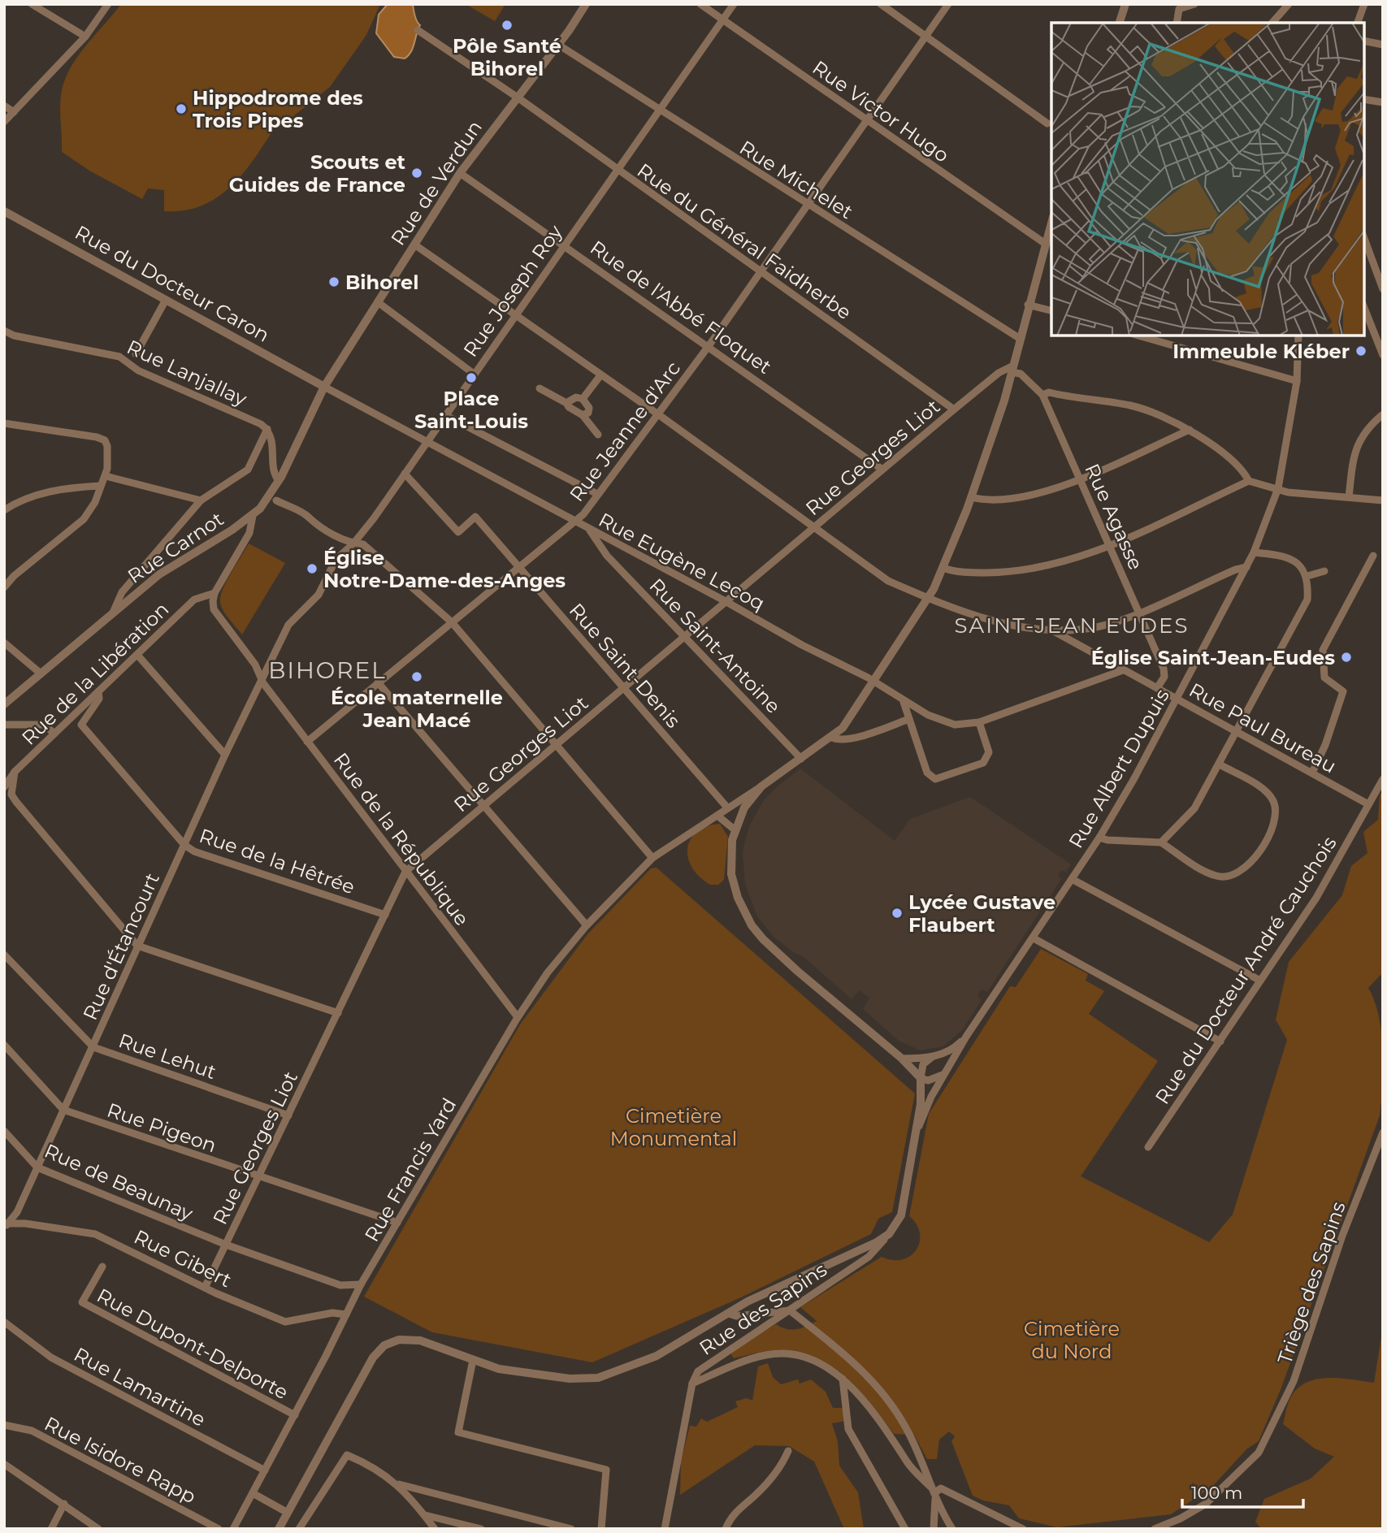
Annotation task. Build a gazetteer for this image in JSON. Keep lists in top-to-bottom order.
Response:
{
  "streets": {
    "street": [
      "Rue Victor Hugo",
      "Rue Michelet",
      "Rue de Verdun",
      "Rue du Général Faidherbe",
      "Rue du Docteur Caron",
      "Rue Joseph Roy",
      "Rue de l'Abbé Floquet",
      "Rue Lanjallay",
      "Rue Jeanne d'Arc",
      "Rue Georges Liot",
      "Rue Agasse",
      "Rue Carnot",
      "Rue Eugène Lecoq",
      "Rue Saint-Antoine",
      "Rue Saint-Denis",
      "Rue de la Libération",
      "Rue Paul Bureau",
      "Rue Albert Dupuis",
      "Rue de la République",
      "Rue de la Hêtrée",
      "Rue d'Étancourt",
      "Rue du Docteur André Cauchois",
      "Rue Lehut",
      "Rue Pigeon",
      "Rue Francis Yard",
      "Rue de Beaunay",
      "Rue Gibert",
      "Triège des Sapins",
      "Rue des Sapins",
      "Rue Dupont-Delporte",
      "Rue Lamartine",
      "Rue Isidore Rapp"
    ]
  },
  "crossings": [
    ["Rue Victor Hugo", "Rue Joseph Roy"],
    ["Rue Victor Hugo", "Rue Jeanne d'Arc"],
    ["Rue Michelet", "Rue de Verdun"],
    ["Rue Michelet", "Rue Joseph Roy"],
    ["Rue Michelet", "Rue Jeanne d'Arc"],
    ["Rue de Verdun", "Rue du Général Faidherbe"],
    ["Rue de Verdun", "Rue du Docteur Caron"],
    ["Rue de Verdun", "Rue de l'Abbé Floquet"],
    ["Rue de Verdun", "Rue Carnot"],
    ["Rue de Verdun", "Rue Eugène Lecoq"],
    ["Rue du Général Faidherbe", "Rue Joseph Roy"],
    ["Rue du Général Faidherbe", "Rue Jeanne d'Arc"],
    ["Rue du Général Faidherbe", "Rue Georges Liot"],
    ["Rue du Docteur Caron", "Rue Carnot"],
    ["Rue du Docteur Caron", "Rue Eugène Lecoq"],
    ["Rue Joseph Roy", "Rue de l'Abbé Floquet"],
    ["Rue Joseph Roy", "Rue Eugène Lecoq"],
    ["Rue Joseph Roy", "Rue Saint-Denis"],
    ["Rue Joseph Roy", "Rue de la République"],
    ["Rue Joseph Roy", "Rue d'Étancourt"],
    ["Rue de l'Abbé Floquet", "Rue Jeanne d'Arc"],
    ["Rue de l'Abbé Floquet", "Rue Georges Liot"],
    ["Rue Jeanne d'Arc", "Rue Eugène Lecoq"],
    ["Rue Jeanne d'Arc", "Rue Saint-Denis"],
    ["Rue Jeanne d'Arc", "Rue de la République"],
    ["Rue Georges Liot", "Rue Agasse"],
    ["Rue Georges Liot", "Rue Eugène Lecoq"],
    ["Rue Georges Liot", "Rue Saint-Antoine"],
    ["Rue Georges Liot", "Rue Saint-Denis"],
    ["Rue Georges Liot", "Rue de la République"],
    ["Rue Georges Liot", "Rue de la Hêtrée"],
    ["Rue Georges Liot", "Rue Lehut"],
    ["Rue Georges Liot", "Rue Pigeon"],
    ["Rue Georges Liot", "Rue de Beaunay"],
    ["Rue Georges Liot", "Rue Gibert"],
    ["Rue Agasse", "Rue Paul Bureau"],
    ["Rue Carnot", "Rue Eugène Lecoq"],
    ["Rue Eugène Lecoq", "Rue Saint-Antoine"],
    ["Rue Eugène Lecoq", "Rue Paul Bureau"],
    ["Rue Saint-Denis", "Rue Francis Yard"],
    ["Rue de la Libération", "Rue de la République"],
    ["Rue de la Libération", "Rue de la Hêtrée"],
    ["Rue Paul Bureau", "Rue Albert Dupuis"],
    ["Rue Paul Bureau", "Rue du Docteur André Cauchois"],
    ["Rue de la République", "Rue d'Étancourt"],
    ["Rue de la République", "Rue Francis Yard"],
    ["Rue de la Hêtrée", "Rue d'Étancourt"],
    ["Rue d'Étancourt", "Rue Lehut"],
    ["Rue d'Étancourt", "Rue Pigeon"],
    ["Rue d'Étancourt", "Rue de Beaunay"],
    ["Rue d'Étancourt", "Rue Gibert"],
    ["Rue Pigeon", "Rue Francis Yard"],
    ["Rue Francis Yard", "Rue de Beaunay"],
    ["Rue Francis Yard", "Rue Gibert"],
    ["Rue Francis Yard", "Rue Dupont-Delporte"],
    ["Rue Francis Yard", "Rue Lamartine"]
  ],
  "districts": ["SAINT-JEAN EUDES", "BIHOREL"],
  "parks": ["Cimetière Monumental", "Cimetière du Nord"],
  "places": [
    "Pôle Santé Bihorel",
    "Hippodrome des Trois Pipes",
    "Scouts et Guides de France",
    "Bihorel",
    "Immeuble Kléber",
    "Place Saint-Louis",
    "Église Notre-Dame-des-Anges",
    "Église Saint-Jean-Eudes",
    "École maternelle Jean Macé",
    "Lycée Gustave Flaubert"
  ],
  "scale_bar": "100 m"
}
